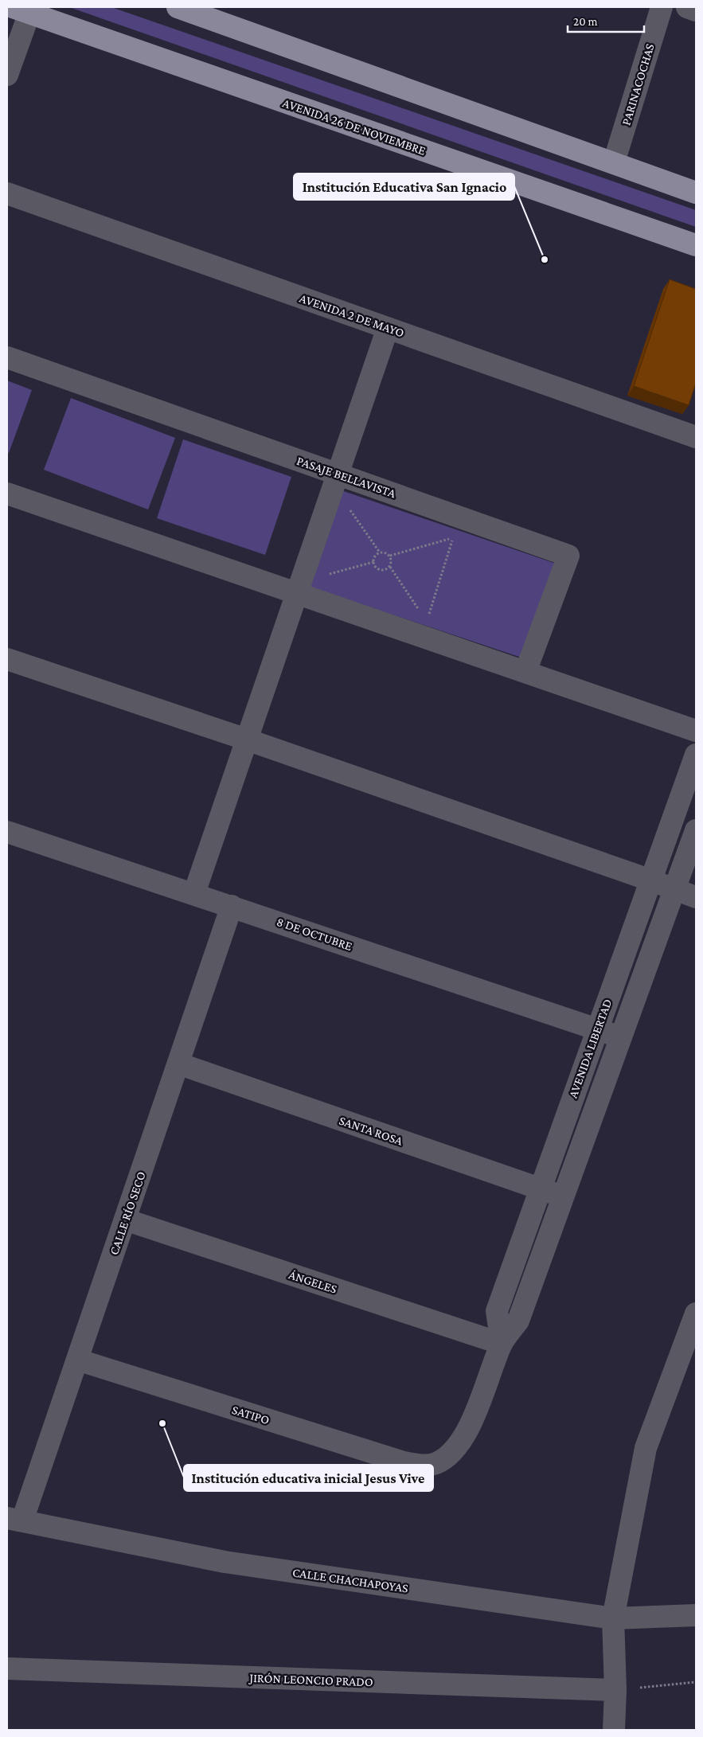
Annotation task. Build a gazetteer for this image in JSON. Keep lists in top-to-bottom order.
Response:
{
  "streets": {
    "main road": ["AVENIDA 26 DE NOVIEMBRE"],
    "street": [
      "PARINACOCHAS",
      "AVENIDA 2 DE MAYO",
      "PASAJE BELLAVISTA",
      "8 DE OCTUBRE",
      "AVENIDA LIBERTAD",
      "SANTA ROSA",
      "CALLE RÍO SECO",
      "ÁNGELES",
      "SATIPO",
      "CALLE CHACHAPOYAS",
      "JIRÓN LEONCIO PRADO"
    ]
  },
  "crossings": [
    ["8 DE OCTUBRE", "AVENIDA LIBERTAD"],
    ["8 DE OCTUBRE", "CALLE RÍO SECO"],
    ["AVENIDA LIBERTAD", "SANTA ROSA"],
    ["AVENIDA LIBERTAD", "ÁNGELES"],
    ["AVENIDA LIBERTAD", "SATIPO"],
    ["SANTA ROSA", "CALLE RÍO SECO"],
    ["CALLE RÍO SECO", "ÁNGELES"],
    ["CALLE RÍO SECO", "SATIPO"],
    ["CALLE RÍO SECO", "CALLE CHACHAPOYAS"]
  ],
  "places": ["Institución Educativa San Ignacio", "Institución educativa inicial Jesus Vive"],
  "scale_bar": "20 m"
}
